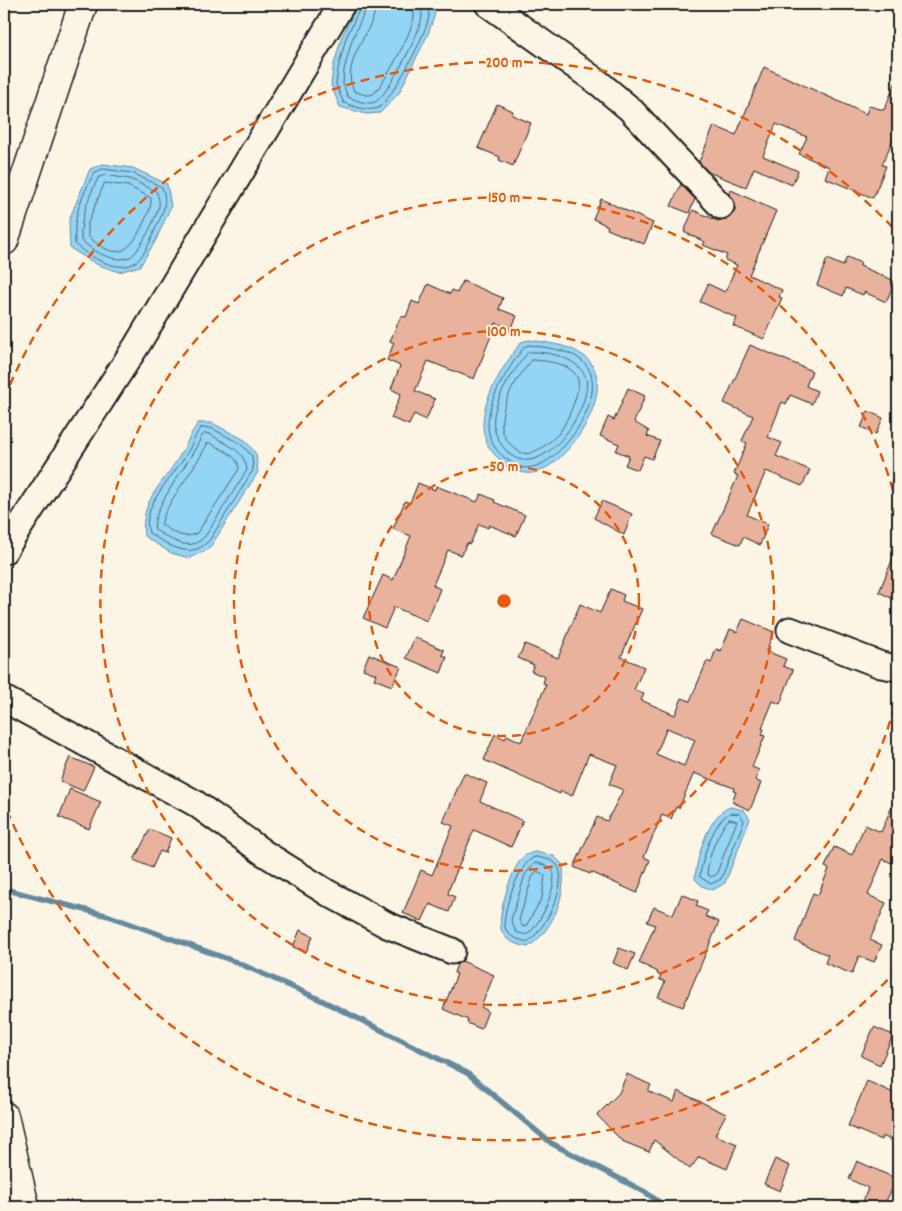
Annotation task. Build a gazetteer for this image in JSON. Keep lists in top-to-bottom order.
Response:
{
  "rings": [
    "200 m",
    "150 m",
    "100 m",
    "50 m"
  ]
}
